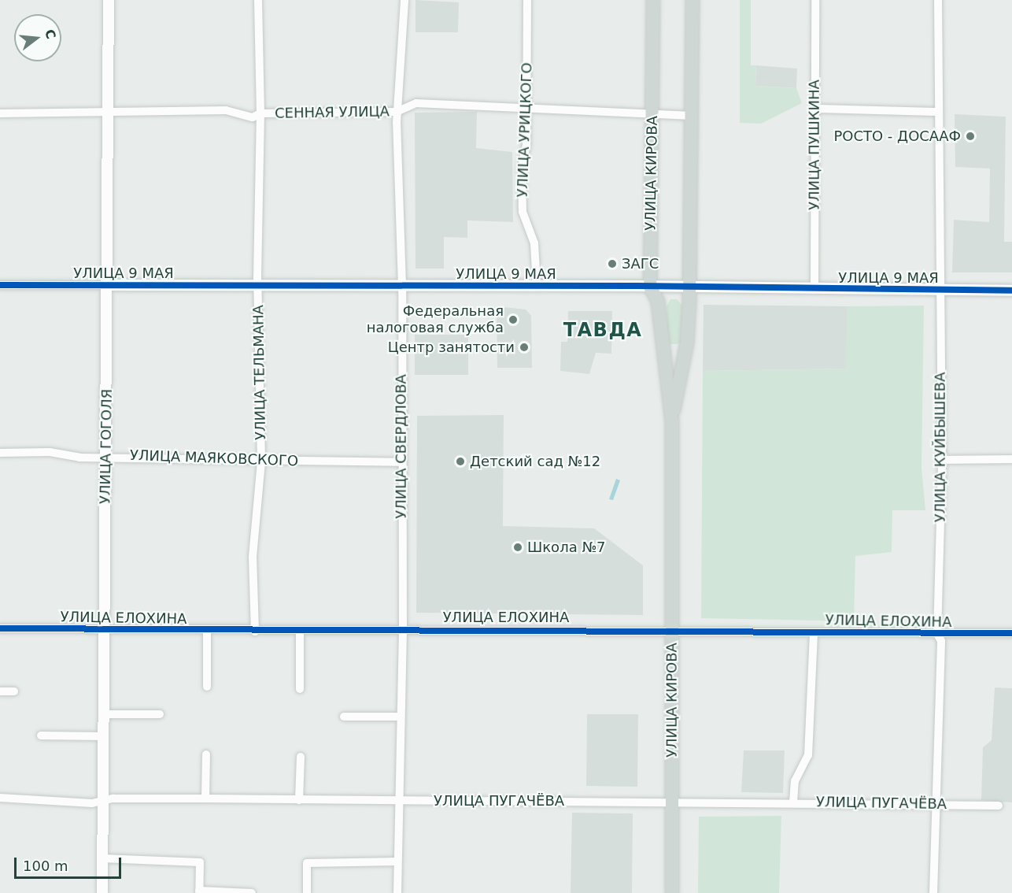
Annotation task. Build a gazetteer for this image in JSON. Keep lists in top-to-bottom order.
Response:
{
  "streets": {
    "main road": ["УЛИЦА КИРОВА"],
    "street": [
      "СЕННАЯ УЛИЦА",
      "УЛИЦА УРИЦКОГО",
      "УЛИЦА ПУШКИНА",
      "УЛИЦА 9 МАЯ",
      "УЛИЦА ТЕЛЬМАНА",
      "УЛИЦА ГОГОЛЯ",
      "УЛИЦА СВЕРДЛОВА",
      "УЛИЦА КУЙБЫШЕВА",
      "УЛИЦА МАЯКОВСКОГО",
      "УЛИЦА ЕЛОХИНА",
      "УЛИЦА ПУГАЧЁВА"
    ]
  },
  "crossings": [
    ["СЕННАЯ УЛИЦА", "УЛИЦА УРИЦКОГО"],
    ["СЕННАЯ УЛИЦА", "УЛИЦА КИРОВА"],
    ["СЕННАЯ УЛИЦА", "УЛИЦА ТЕЛЬМАНА"],
    ["СЕННАЯ УЛИЦА", "УЛИЦА ГОГОЛЯ"],
    ["СЕННАЯ УЛИЦА", "УЛИЦА СВЕРДЛОВА"],
    ["УЛИЦА УРИЦКОГО", "УЛИЦА 9 МАЯ"],
    ["УЛИЦА ПУШКИНА", "УЛИЦА 9 МАЯ"],
    ["УЛИЦА КИРОВА", "УЛИЦА 9 МАЯ"],
    ["УЛИЦА КИРОВА", "УЛИЦА ЕЛОХИНА"],
    ["УЛИЦА КИРОВА", "УЛИЦА ПУГАЧЁВА"],
    ["УЛИЦА 9 МАЯ", "УЛИЦА ТЕЛЬМАНА"],
    ["УЛИЦА 9 МАЯ", "УЛИЦА ГОГОЛЯ"],
    ["УЛИЦА 9 МАЯ", "УЛИЦА СВЕРДЛОВА"],
    ["УЛИЦА 9 МАЯ", "УЛИЦА КУЙБЫШЕВА"],
    ["УЛИЦА ТЕЛЬМАНА", "УЛИЦА МАЯКОВСКОГО"],
    ["УЛИЦА ТЕЛЬМАНА", "УЛИЦА ЕЛОХИНА"],
    ["УЛИЦА ГОГОЛЯ", "УЛИЦА МАЯКОВСКОГО"],
    ["УЛИЦА ГОГОЛЯ", "УЛИЦА ЕЛОХИНА"],
    ["УЛИЦА ГОГОЛЯ", "УЛИЦА ПУГАЧЁВА"],
    ["УЛИЦА СВЕРДЛОВА", "УЛИЦА МАЯКОВСКОГО"],
    ["УЛИЦА СВЕРДЛОВА", "УЛИЦА ЕЛОХИНА"],
    ["УЛИЦА СВЕРДЛОВА", "УЛИЦА ПУГАЧЁВА"],
    ["УЛИЦА КУЙБЫШЕВА", "УЛИЦА ЕЛОХИНА"],
    ["УЛИЦА КУЙБЫШЕВА", "УЛИЦА ПУГАЧЁВА"]
  ],
  "districts": ["ТАВДА"],
  "places": [
    "РОСТО - ДОСААФ",
    "ЗАГС",
    "Федеральная налоговая служба",
    "Центр занятости",
    "Детский сад №12",
    "Школа №7"
  ],
  "scale_bar": "100 m",
  "north": "right"
}
